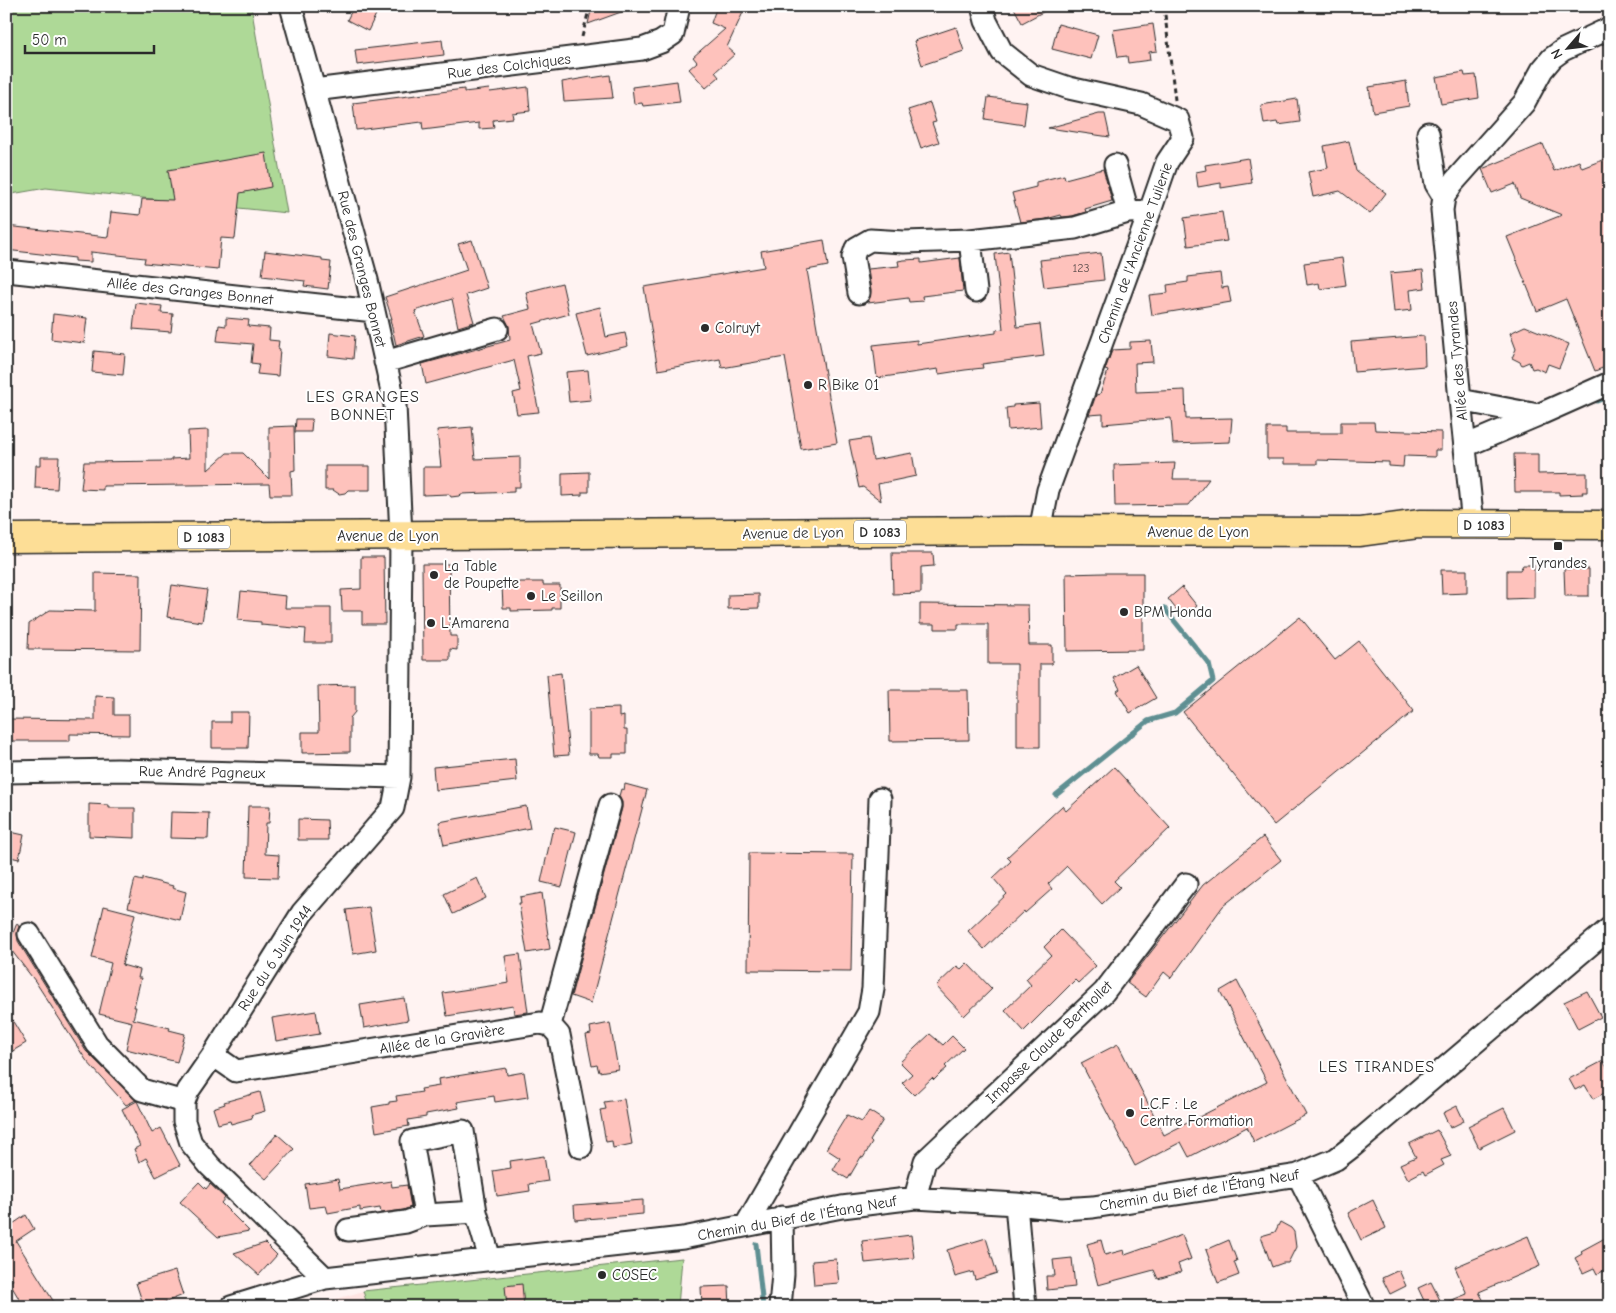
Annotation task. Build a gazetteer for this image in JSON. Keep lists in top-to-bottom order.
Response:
{
  "streets": {
    "main road": ["D 1083", "Avenue de Lyon"],
    "street": [
      "Rue des Colchiques",
      "Chemin de l'Ancienne Tuilerie",
      "Rue des Granges Bonnet",
      "Allée des Granges Bonnet",
      "Allée des Tyrandes",
      "Rue André Pagneux",
      "Rue du 6 Juin 1944",
      "Allée de la Gravière",
      "Impasse Claude Berthollet",
      "Chemin du Bief de l'Étang Neuf"
    ]
  },
  "crossings": [
    ["Rue des Colchiques", "Rue des Granges Bonnet"],
    ["Chemin de l'Ancienne Tuilerie", "Avenue de Lyon"],
    ["Rue des Granges Bonnet", "Allée des Granges Bonnet"],
    ["Rue des Granges Bonnet", "Avenue de Lyon"],
    ["Rue des Granges Bonnet", "Rue du 6 Juin 1944"],
    ["Allée des Tyrandes", "Avenue de Lyon"],
    ["Avenue de Lyon", "Rue du 6 Juin 1944"],
    ["Rue André Pagneux", "Rue du 6 Juin 1944"],
    ["Rue du 6 Juin 1944", "Allée de la Gravière"],
    ["Impasse Claude Berthollet", "Chemin du Bief de l'Étang Neuf"]
  ],
  "districts": ["LES GRANGES BONNET", "LES TIRANDES"],
  "places": {
    "other": [
      "Colruyt",
      "R Bike 01",
      "La Table de Poupette",
      "Le Seillon",
      "BPM Honda",
      "L'Amarena",
      "L.C.F : Le Centre Formation",
      "COSEC"
    ],
    "transit": ["Tyrandes"]
  },
  "house_numbers": ["123"],
  "scale_bar": "50 m",
  "north": "bottom left"
}
